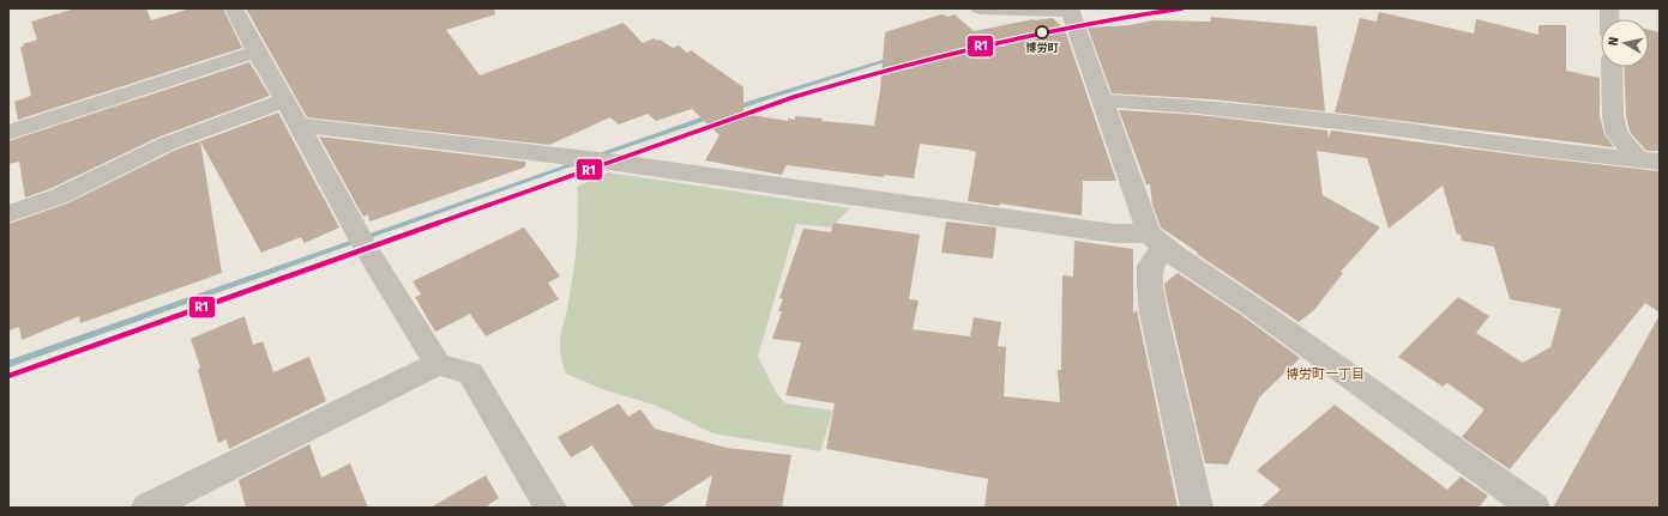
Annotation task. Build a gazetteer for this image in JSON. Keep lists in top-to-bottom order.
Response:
{
  "districts": ["博労町一丁目"],
  "places": ["博労町"],
  "lines": ["transit line R1"],
  "north": "left"
}
